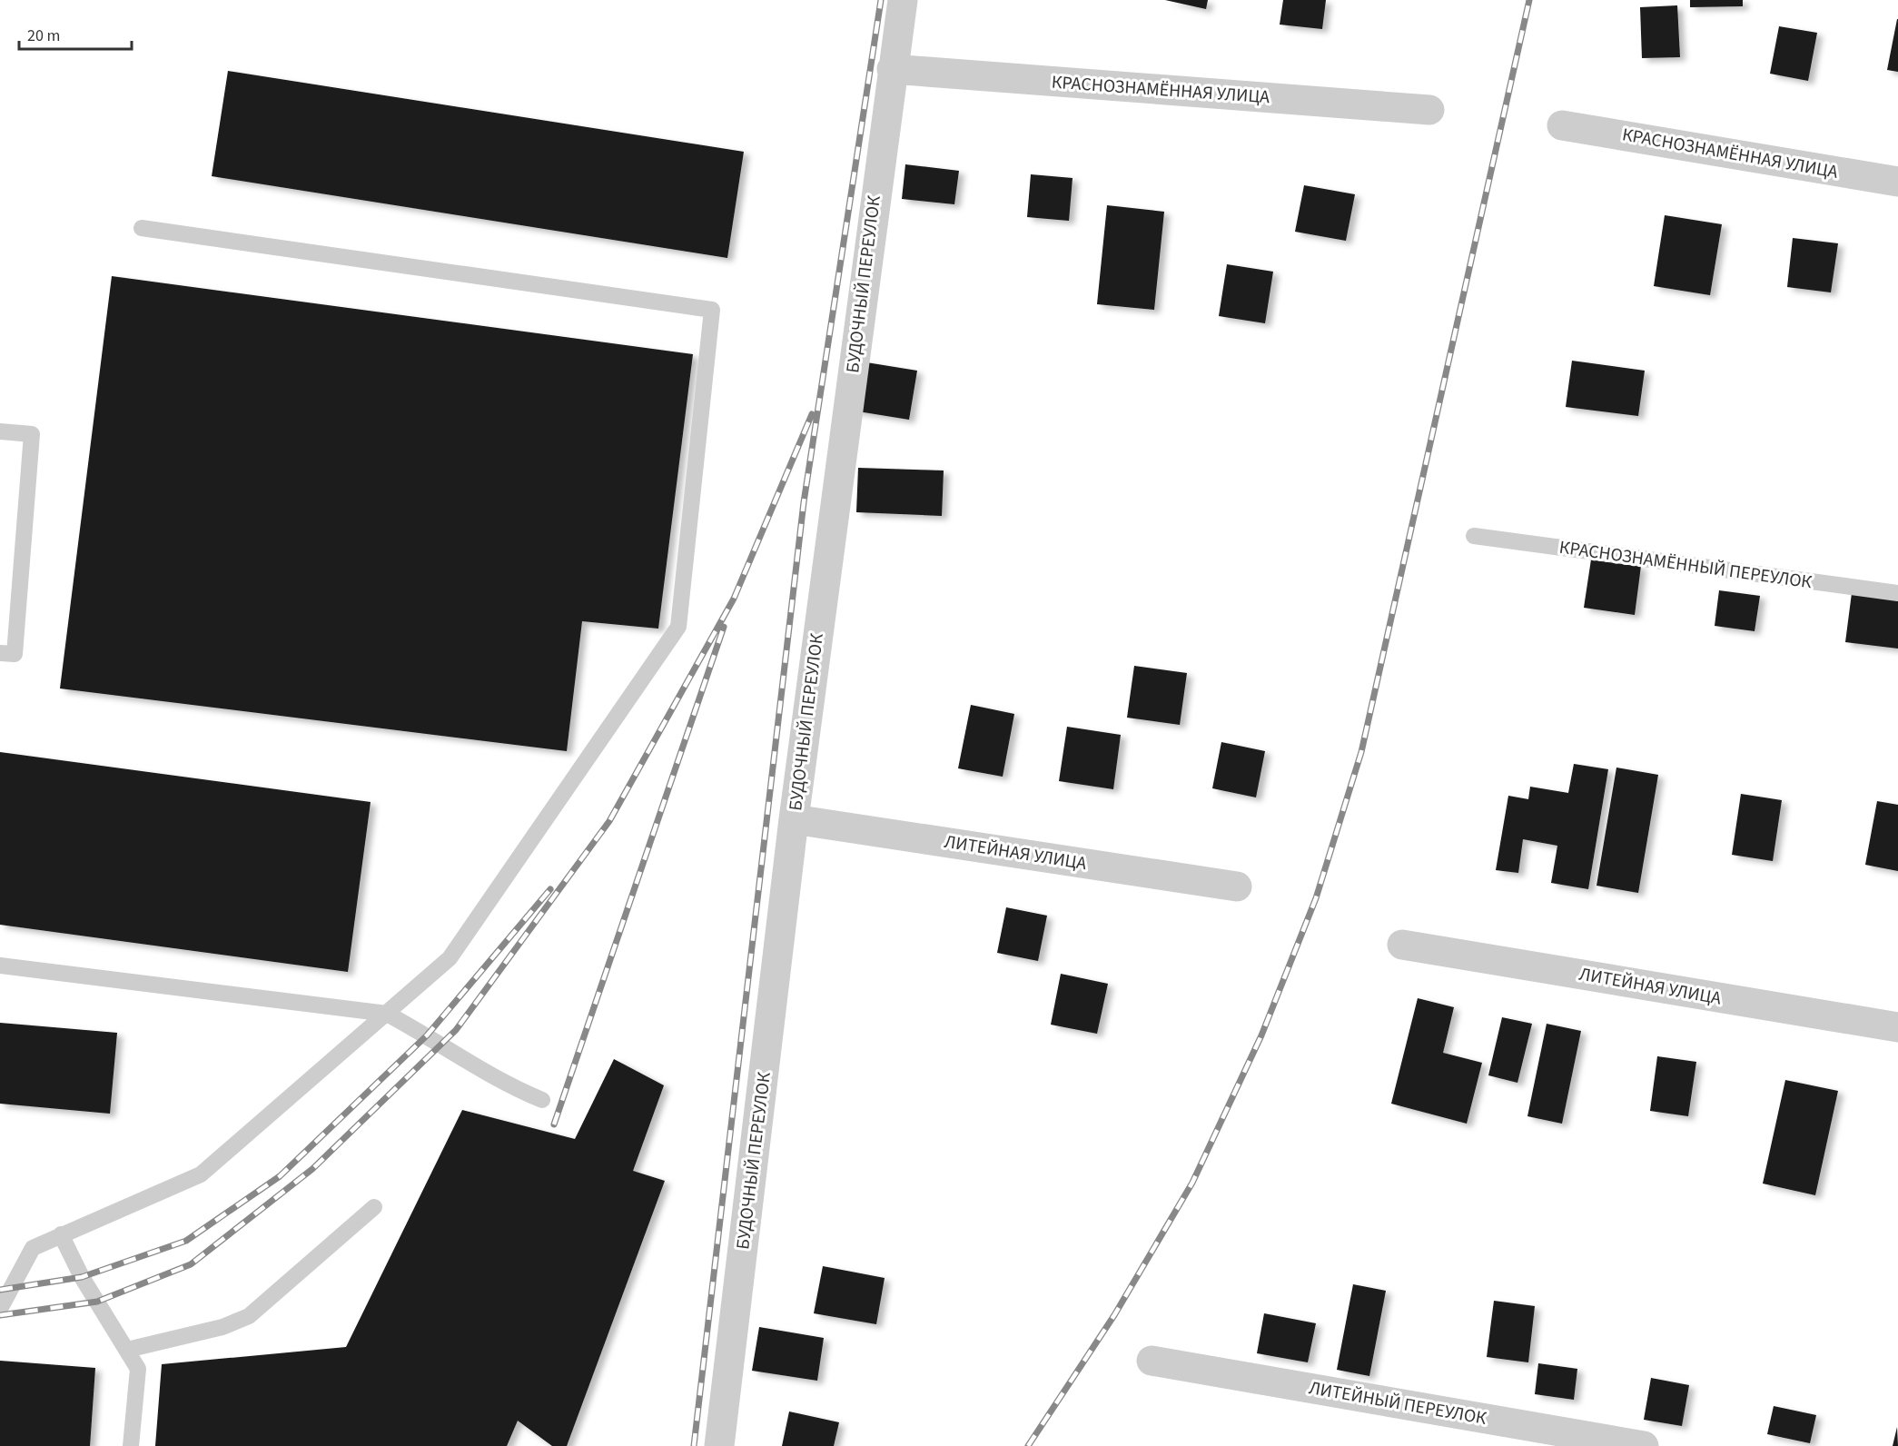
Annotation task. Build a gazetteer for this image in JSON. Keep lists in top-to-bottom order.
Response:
{
  "streets": {
    "street": [
      "КРАСНОЗНАМЁННАЯ УЛИЦА",
      "БУДОЧНЫЙ ПЕРЕУЛОК",
      "ЛИТЕЙНАЯ УЛИЦА",
      "ЛИТЕЙНЫЙ ПЕРЕУЛОК"
    ],
    "lane": ["КРАСНОЗНАМЁННЫЙ ПЕРЕУЛОК"]
  },
  "crossings": [
    ["КРАСНОЗНАМЁННАЯ УЛИЦА", "БУДОЧНЫЙ ПЕРЕУЛОК"],
    ["БУДОЧНЫЙ ПЕРЕУЛОК", "ЛИТЕЙНАЯ УЛИЦА"]
  ],
  "scale_bar": "20 m"
}
